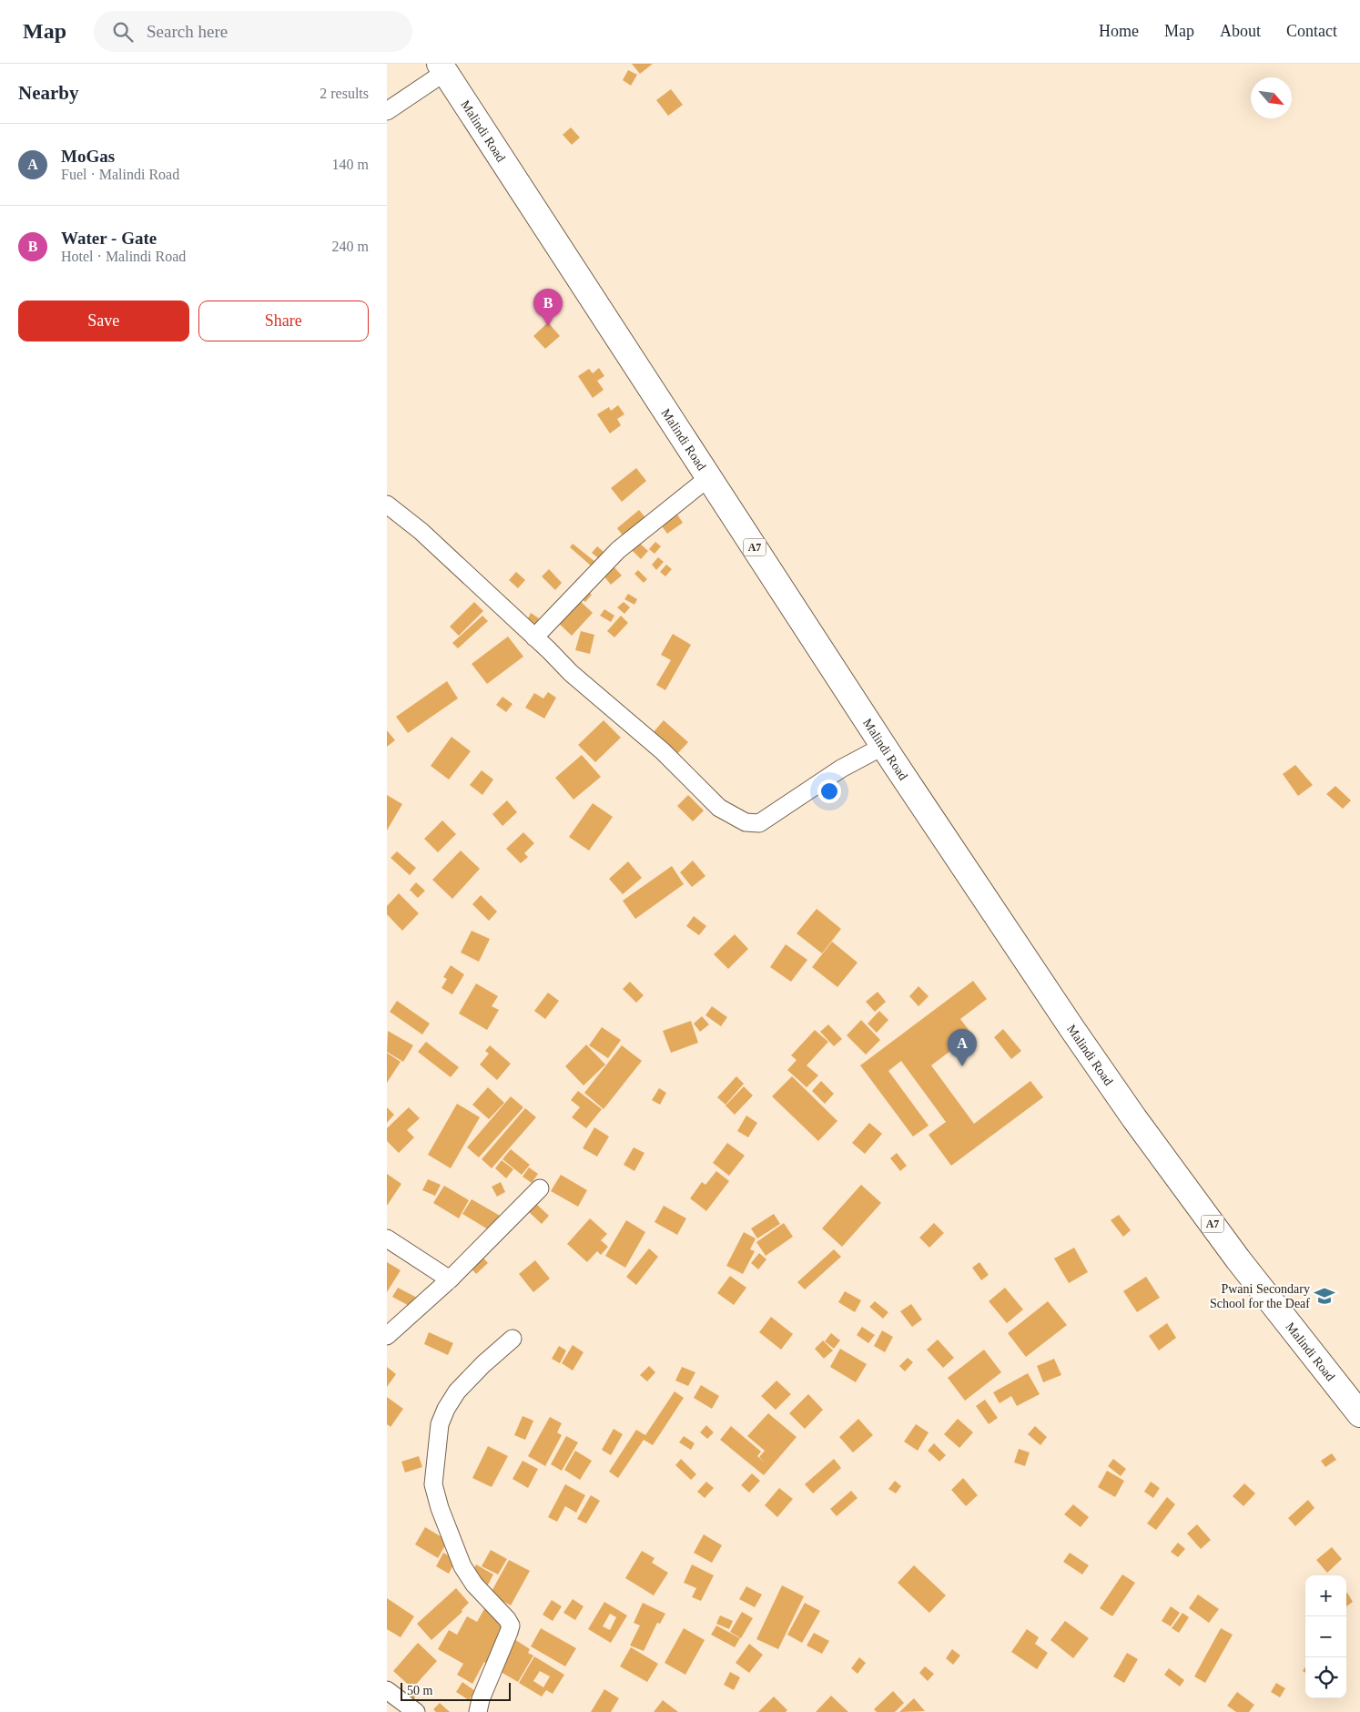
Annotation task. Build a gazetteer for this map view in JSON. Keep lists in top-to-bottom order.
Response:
{
  "streets": {
    "highway": ["Malindi Road", "A7"]
  },
  "places": {
    "school or university": ["Pwani Secondary School for the Deaf"]
  },
  "scale_bar": "50 m",
  "north": "bottom right",
  "page": {
    "header": "Map",
    "search": "Search here",
    "nav": [
      "Home",
      "Map",
      "About",
      "Contact"
    ],
    "heading": ["Nearby", "2 results"],
    "list": [
      {
        "mark": "A",
        "name": "MoGas",
        "note": "Fuel · Malindi Road",
        "value": "140 m"
      },
      {
        "mark": "B",
        "name": "Water - Gate",
        "note": "Hotel · Malindi Road",
        "value": "240 m"
      }
    ],
    "buttons": ["Save", "Share"],
    "pins": ["B", "A"],
    "map_buttons": ["+", "−"],
    "scale": "50 m"
  }
}
